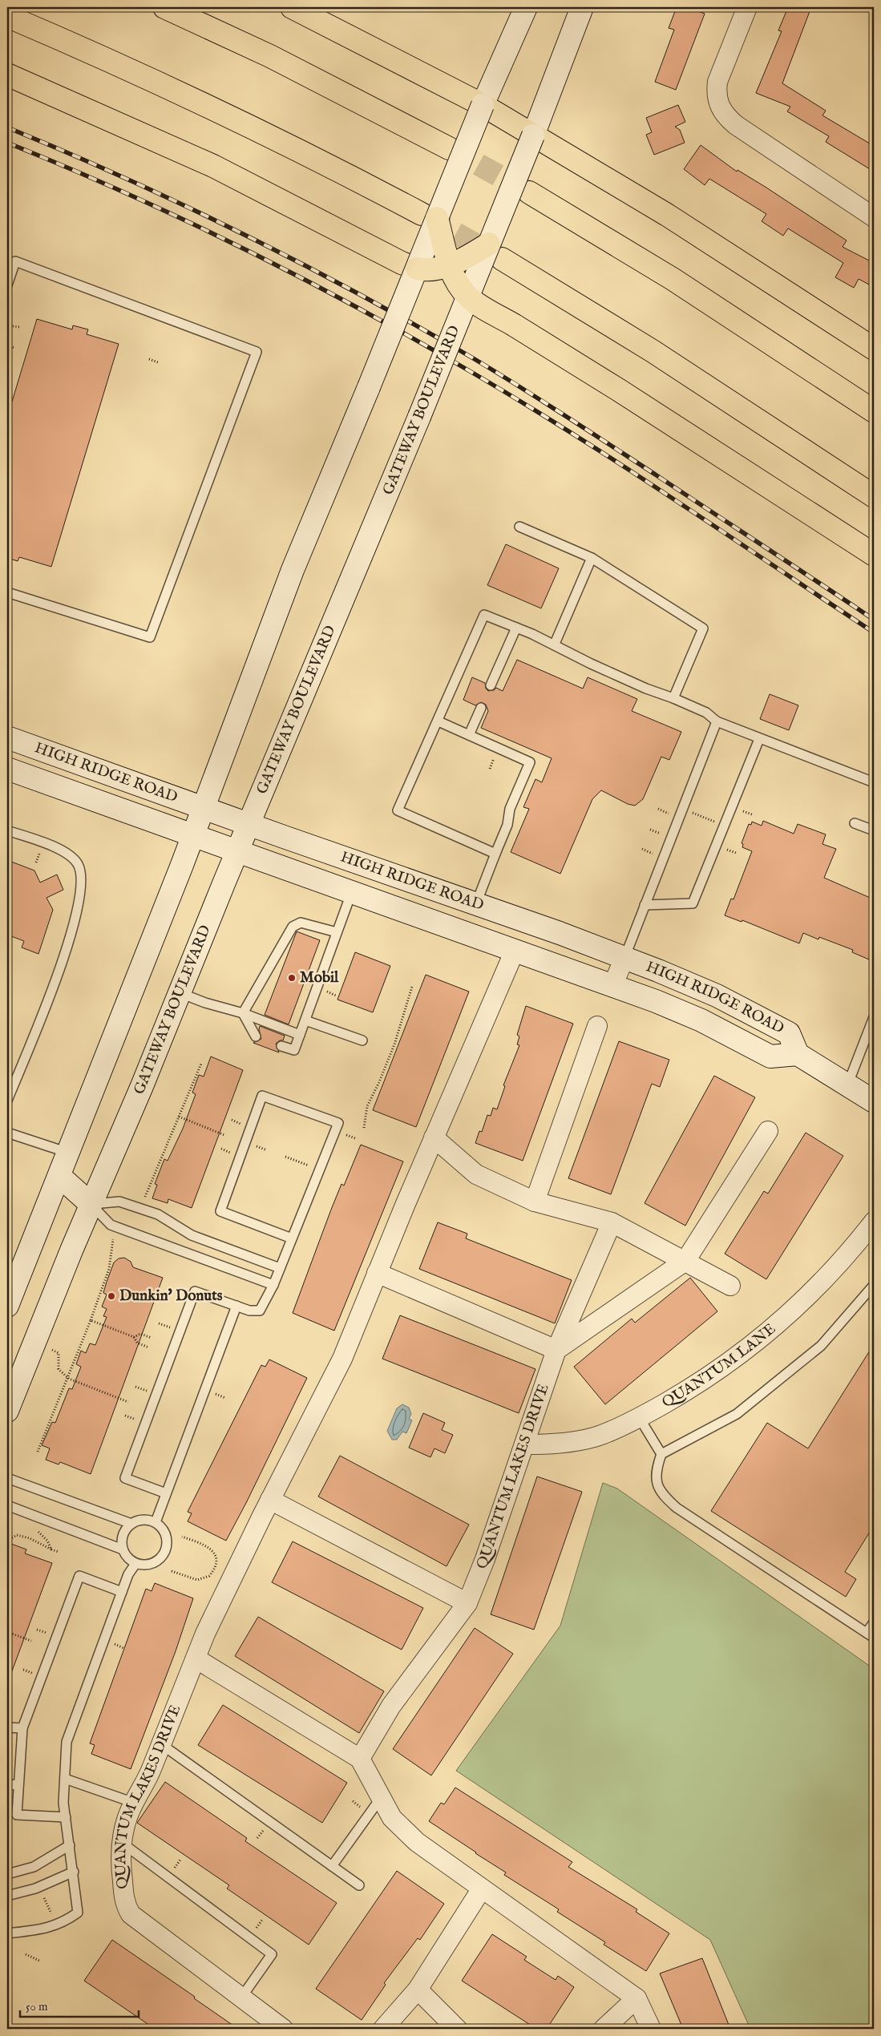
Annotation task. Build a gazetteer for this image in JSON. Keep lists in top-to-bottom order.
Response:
{
  "streets": {
    "main road": ["GATEWAY BOULEVARD", "HIGH RIDGE ROAD"],
    "street": ["QUANTUM LANE", "QUANTUM LAKES DRIVE"]
  },
  "crossings": [
    ["GATEWAY BOULEVARD", "HIGH RIDGE ROAD"],
    ["HIGH RIDGE ROAD", "QUANTUM LAKES DRIVE"],
    ["QUANTUM LANE", "QUANTUM LAKES DRIVE"]
  ],
  "places": ["Mobil", "Dunkin' Donuts"],
  "scale_bar": "50 m"
}
